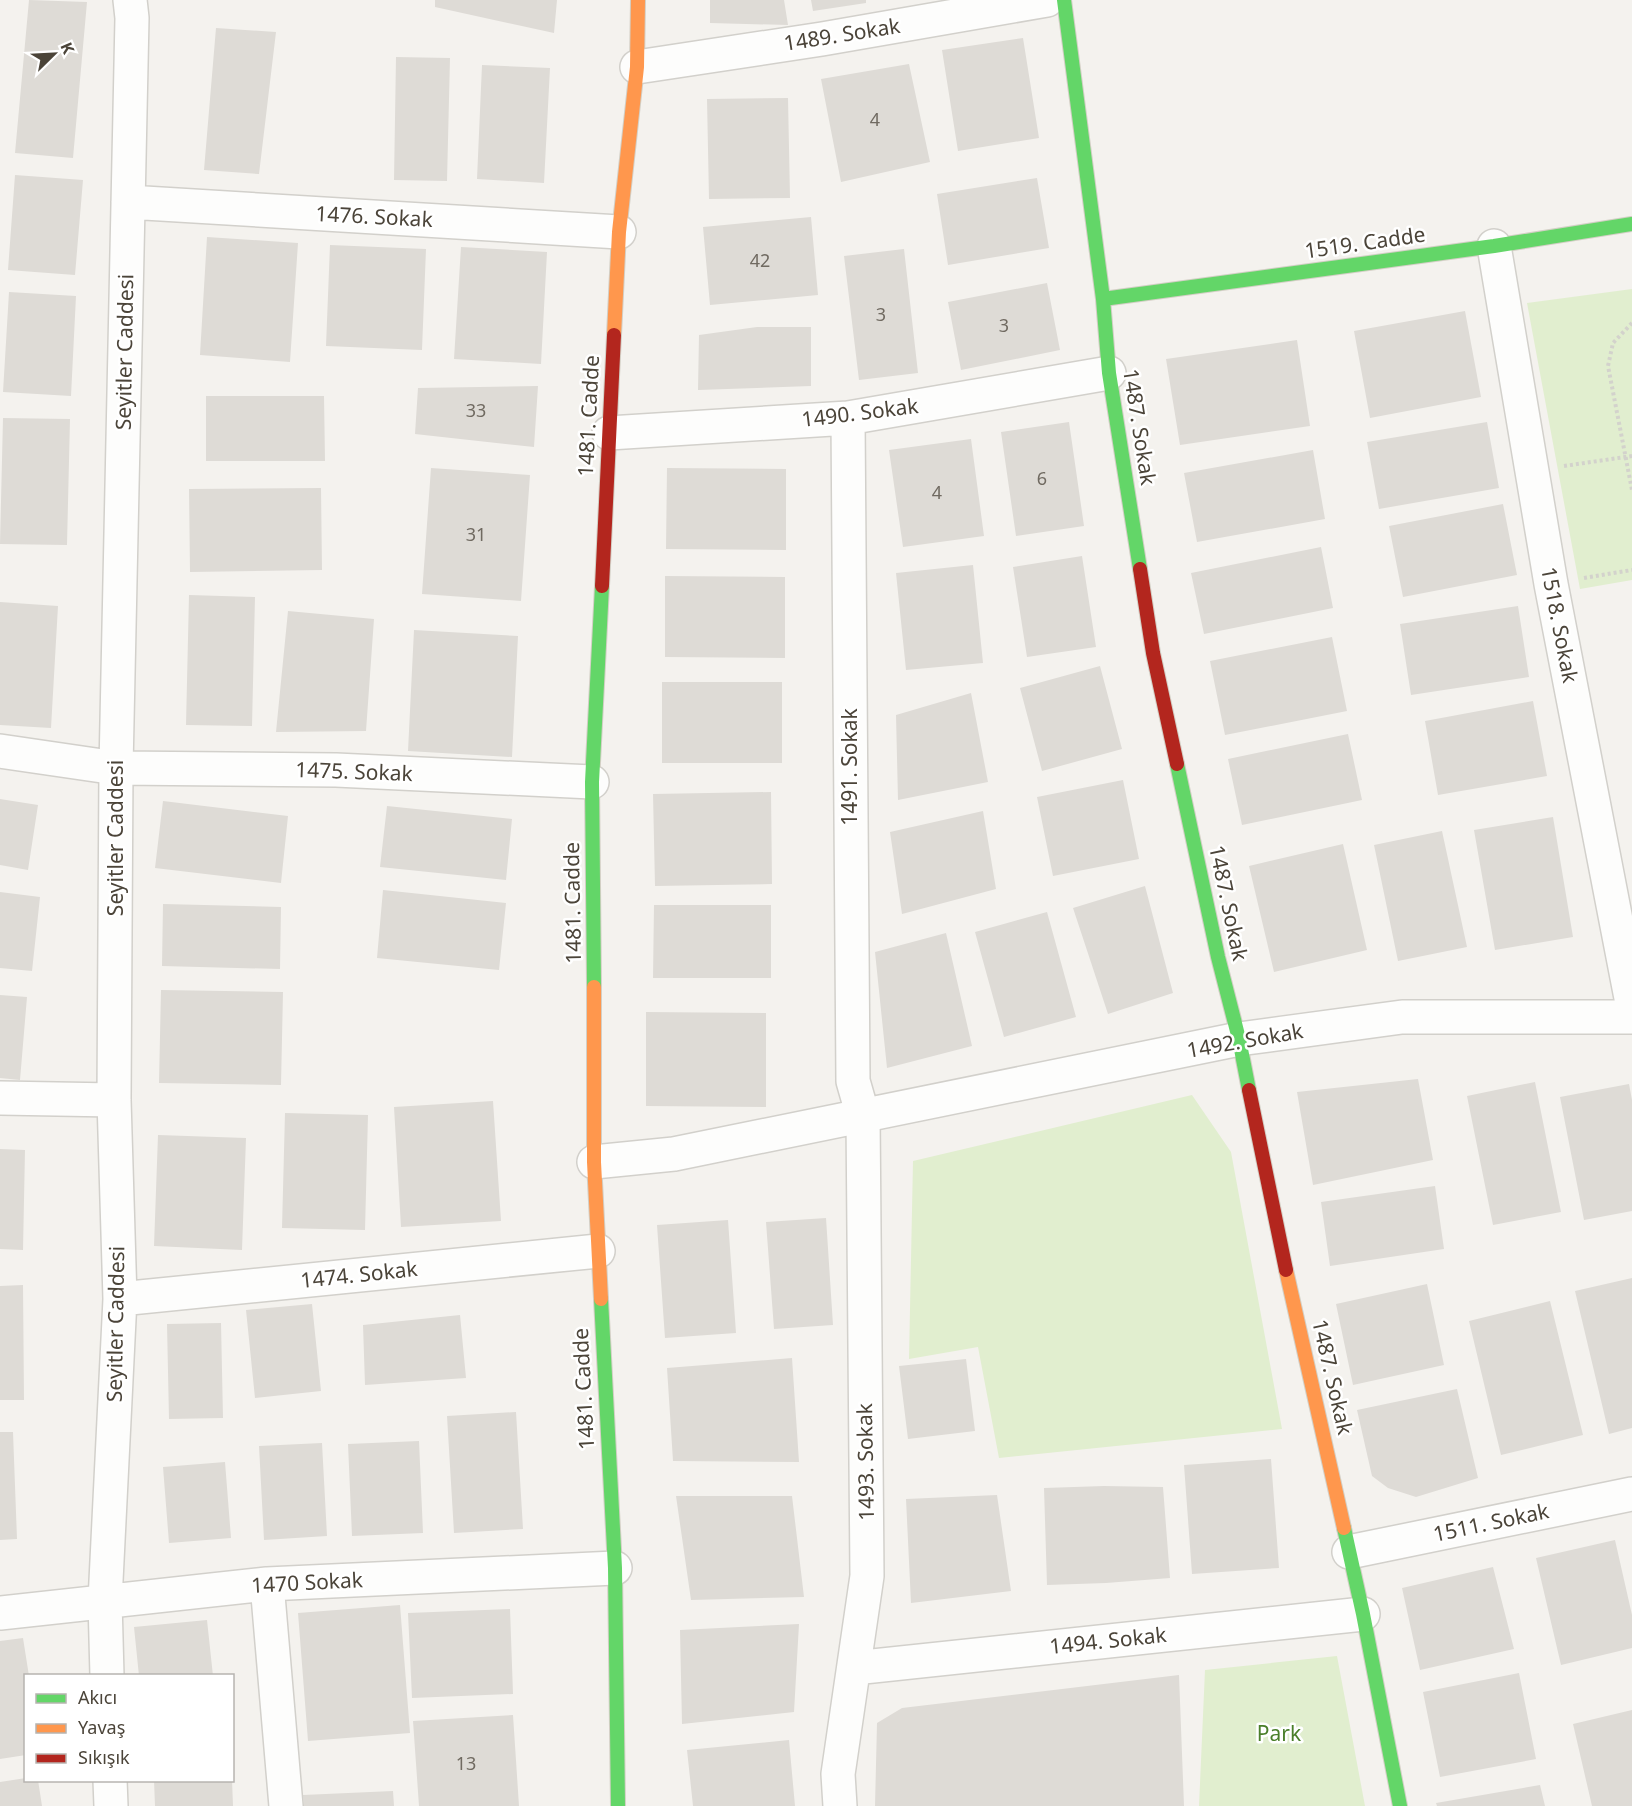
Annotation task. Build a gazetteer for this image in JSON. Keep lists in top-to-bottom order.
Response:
{
  "streets": {
    "street": [
      "1489. Sokak",
      "1476. Sokak",
      "1519. Cadde",
      "Seyitler Caddesi",
      "1490. Sokak",
      "1481. Cadde",
      "1487. Sokak",
      "1518. Sokak",
      "1491. Sokak",
      "1475. Sokak",
      "1492. Sokak",
      "1474. Sokak",
      "1493. Sokak",
      "1511. Sokak",
      "1470 Sokak",
      "1494. Sokak"
    ]
  },
  "crossings": [
    ["1489. Sokak", "1481. Cadde"],
    ["1476. Sokak", "Seyitler Caddesi"],
    ["1476. Sokak", "1481. Cadde"],
    ["1519. Cadde", "1487. Sokak"],
    ["1519. Cadde", "1518. Sokak"],
    ["Seyitler Caddesi", "1475. Sokak"],
    ["Seyitler Caddesi", "1474. Sokak"],
    ["Seyitler Caddesi", "1470 Sokak"],
    ["1490. Sokak", "1481. Cadde"],
    ["1490. Sokak", "1487. Sokak"],
    ["1490. Sokak", "1491. Sokak"],
    ["1481. Cadde", "1475. Sokak"],
    ["1481. Cadde", "1474. Sokak"],
    ["1481. Cadde", "1470 Sokak"],
    ["1487. Sokak", "1492. Sokak"],
    ["1487. Sokak", "1511. Sokak"],
    ["1487. Sokak", "1494. Sokak"],
    ["1491. Sokak", "1492. Sokak"],
    ["1491. Sokak", "1493. Sokak"],
    ["1492. Sokak", "1493. Sokak"],
    ["1493. Sokak", "1494. Sokak"]
  ],
  "parks": ["Park"],
  "house_numbers": [
    "4",
    "42",
    "3",
    "3",
    "33",
    "6",
    "4",
    "31",
    "13"
  ],
  "legend": ["Akıcı", "Yavaş", "Sıkışık"],
  "north": "top right"
}
